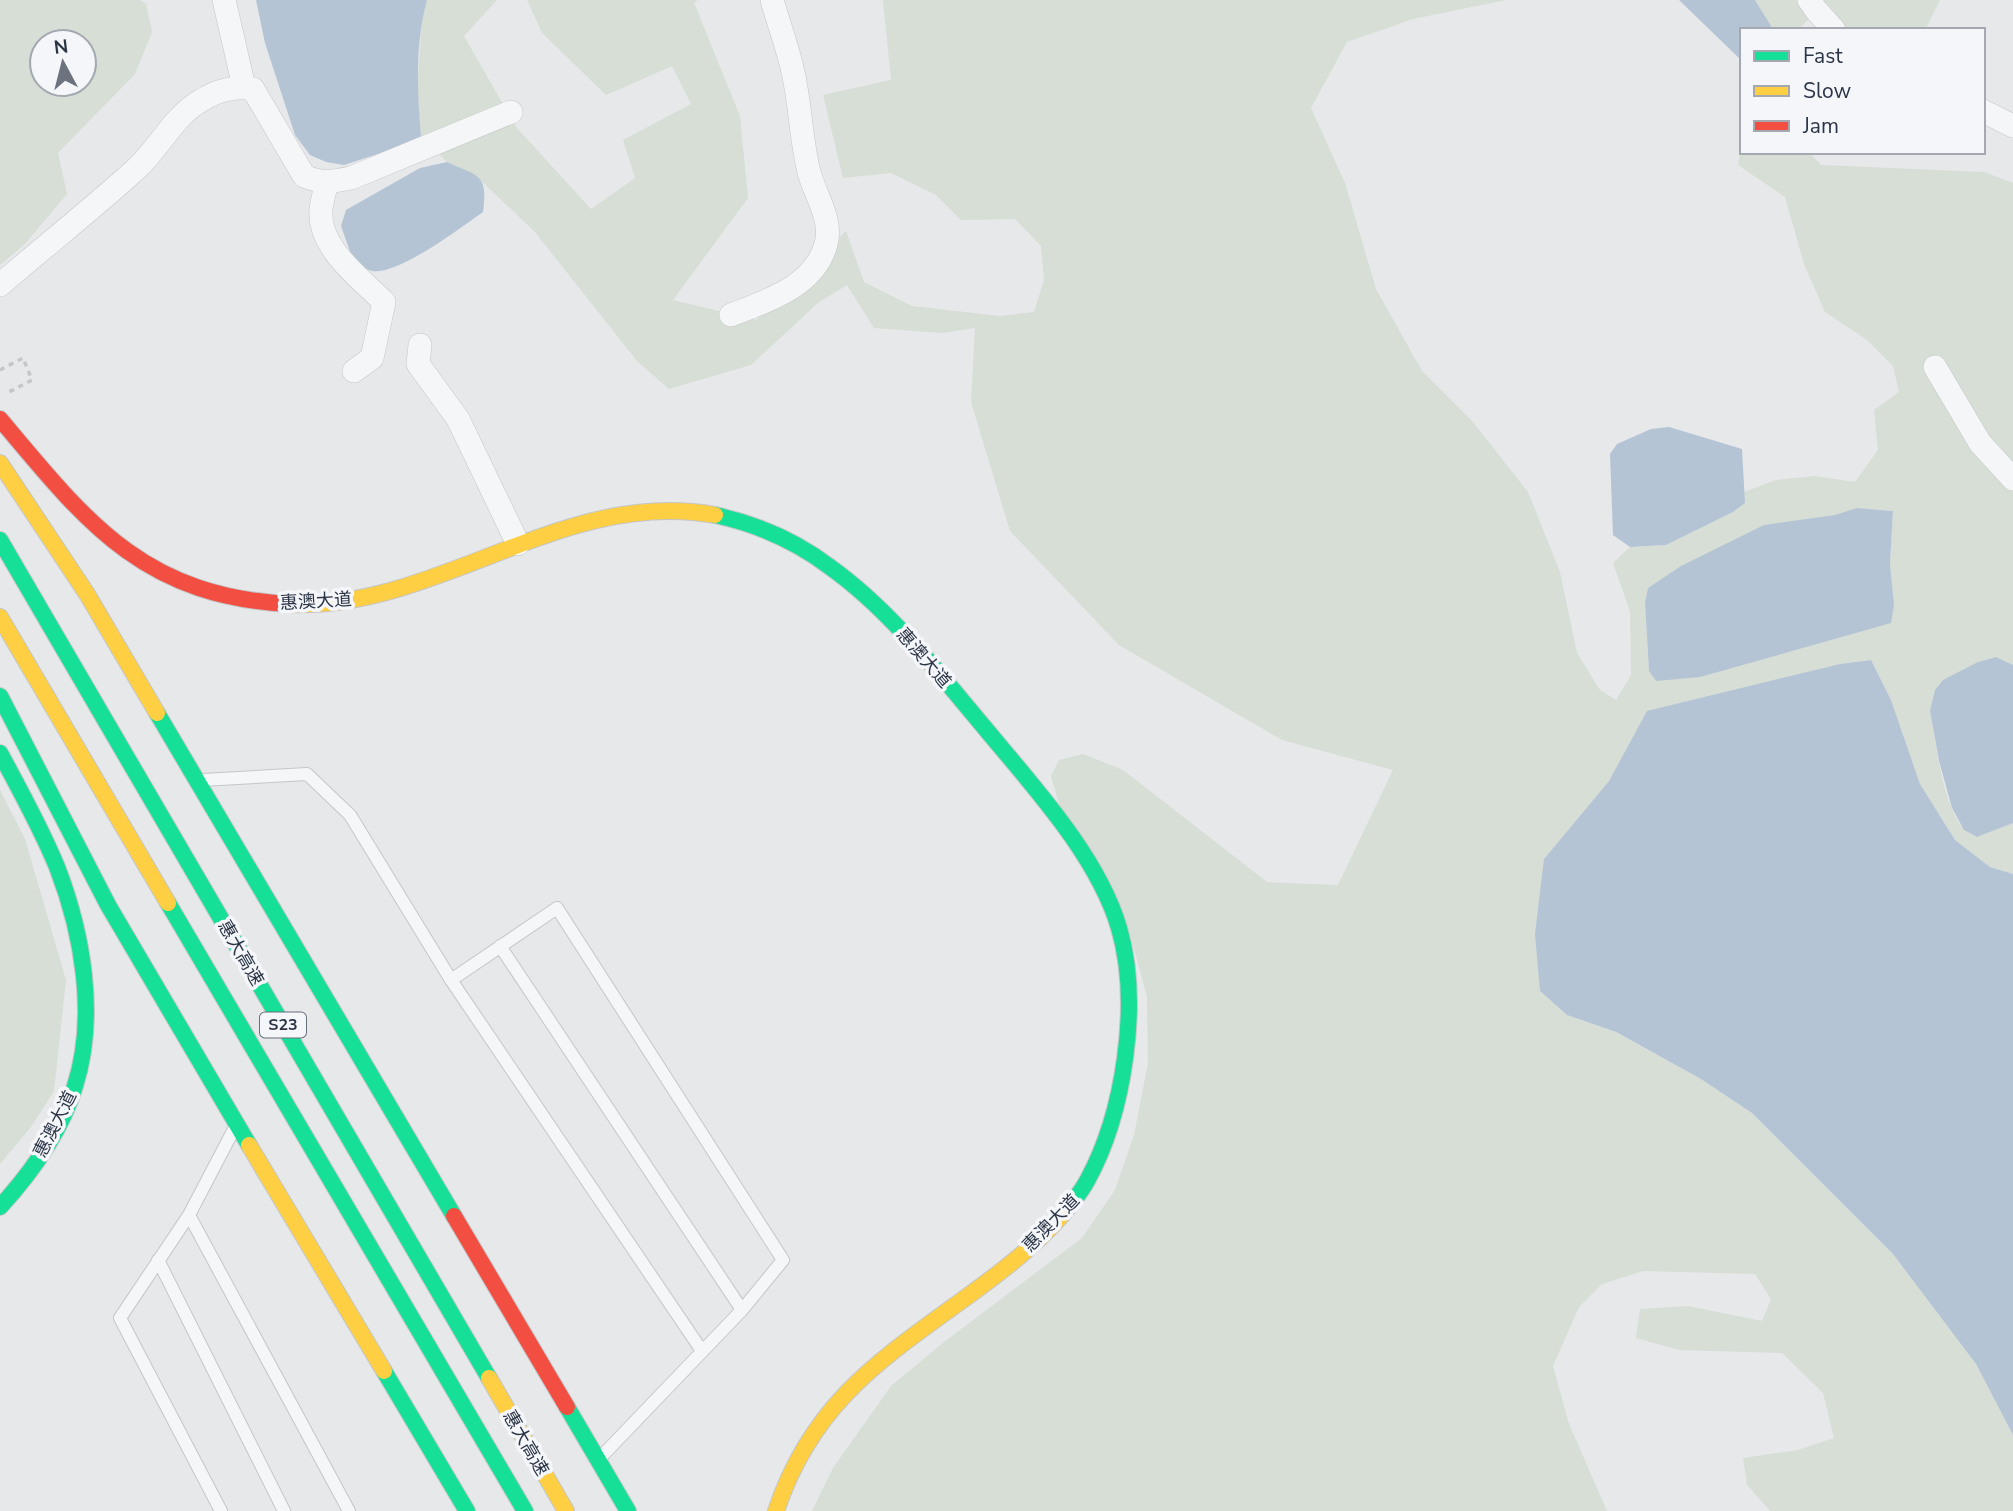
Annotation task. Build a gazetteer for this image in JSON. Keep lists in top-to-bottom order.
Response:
{
  "streets": {
    "main road": ["惠澳大道", "惠大高速", "S23"]
  },
  "legend": ["Fast", "Slow", "Jam"],
  "north": "top"
}
